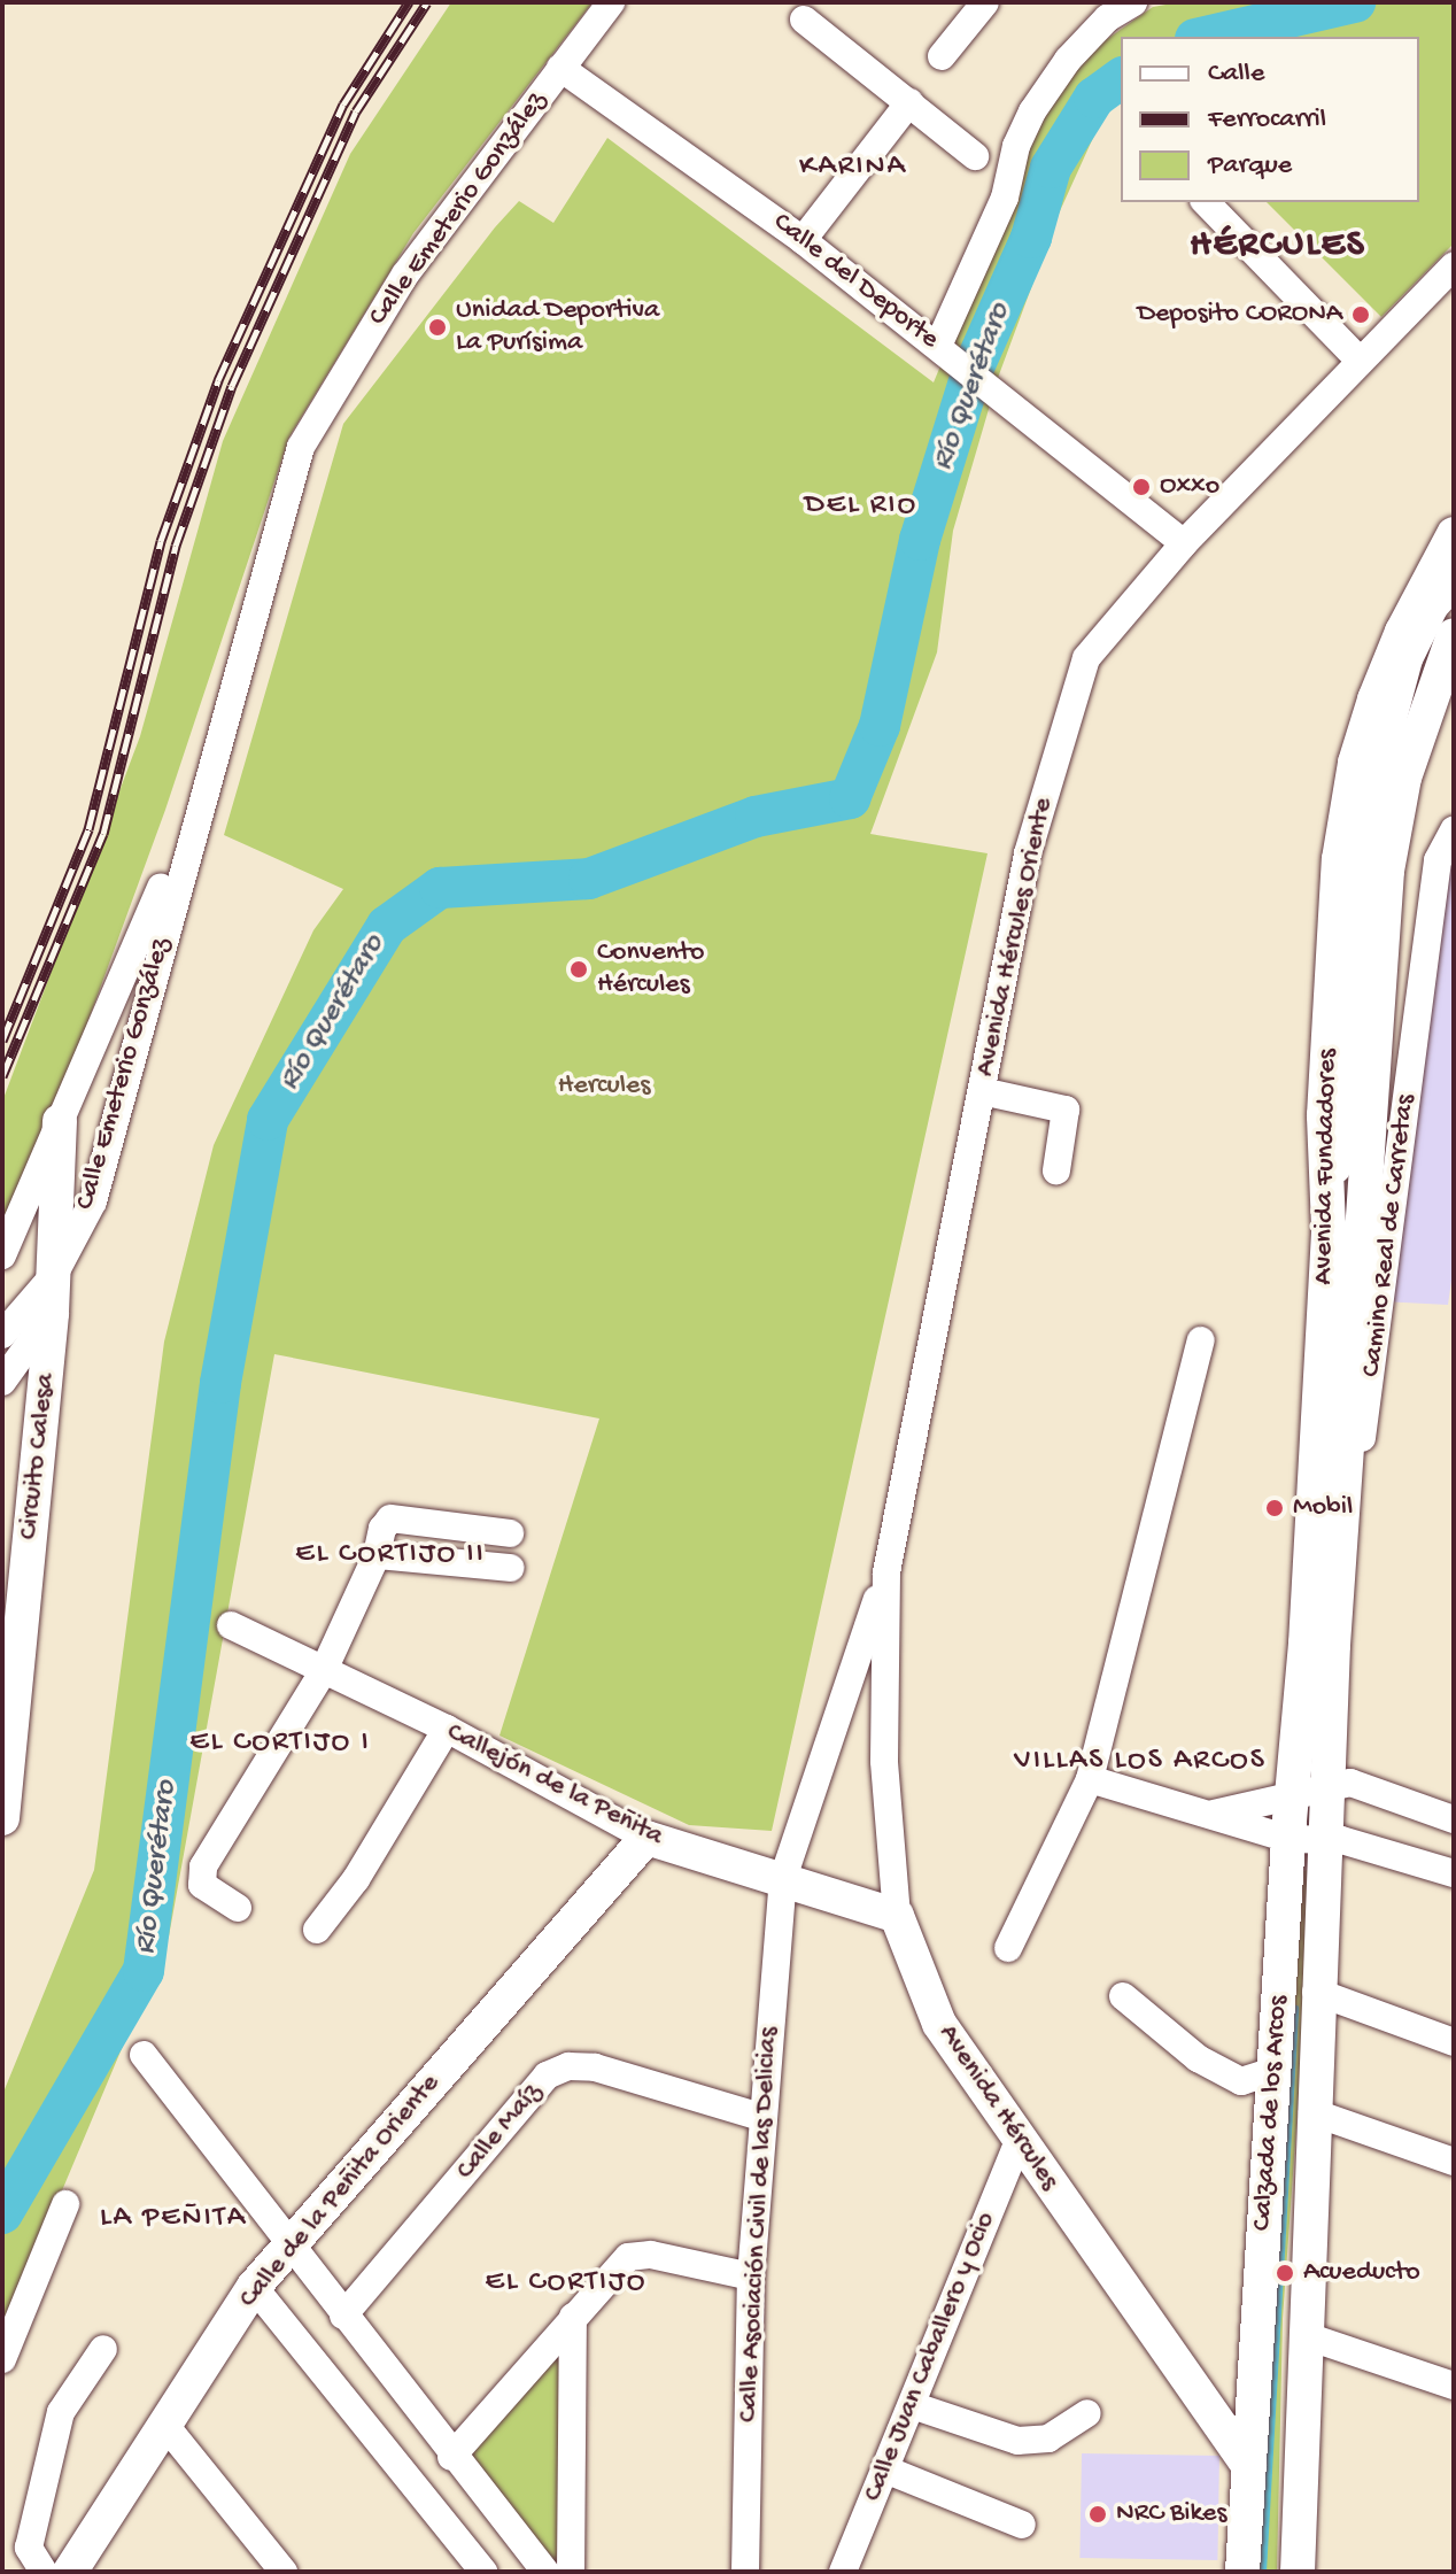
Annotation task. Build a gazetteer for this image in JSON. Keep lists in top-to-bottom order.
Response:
{
  "streets": {
    "main road": [
      "Avenida Fundadores",
      "Circuito Calesa",
      "Callejón de la Peñita",
      "Avenida Hércules",
      "Calzada de los Arcos",
      "Calle de la Peñita Oriente"
    ],
    "street": [
      "Calle Emeterio González",
      "Calle del Deporte",
      "Avenida Hércules Oriente",
      "Camino Real de Carretas",
      "Calle Maíz",
      "Calle Asociación Civil de las Delicias",
      "Calle Juan Caballero y Ocio"
    ]
  },
  "crossings": [
    ["Calle Emeterio González", "Calle del Deporte"],
    ["Calle Emeterio González", "Circuito Calesa"],
    ["Calle del Deporte", "Avenida Hércules Oriente"],
    ["Avenida Hércules Oriente", "Avenida Hércules"],
    ["Avenida Fundadores", "Camino Real de Carretas"],
    ["Avenida Fundadores", "Calzada de los Arcos"],
    ["Callejón de la Peñita", "Avenida Hércules"],
    ["Callejón de la Peñita", "Calle de la Peñita Oriente"],
    ["Callejón de la Peñita", "Calle Asociación Civil de las Delicias"],
    ["Avenida Hércules", "Calzada de los Arcos"],
    ["Avenida Hércules", "Calle Asociación Civil de las Delicias"],
    ["Avenida Hércules", "Calle Juan Caballero y Ocio"],
    ["Calle Maíz", "Calle Asociación Civil de las Delicias"]
  ],
  "districts": [
    "KARINA",
    "HÉRCULES",
    "DEL RIO",
    "EL CORTIJO II",
    "EL CORTIJO I",
    "VILLAS LOS ARCOS",
    "LA PEÑITA",
    "EL CORTIJO"
  ],
  "water": ["Río Querétaro"],
  "parks": ["Hercules"],
  "places": [
    "Deposito CORONA",
    "Unidad Deportiva La Purísima",
    "Oxxo",
    "Convento Hércules",
    "Mobil",
    "Acueducto",
    "NRC Bikes"
  ],
  "legend": ["Calle", "Ferrocarril", "Parque"]
}
